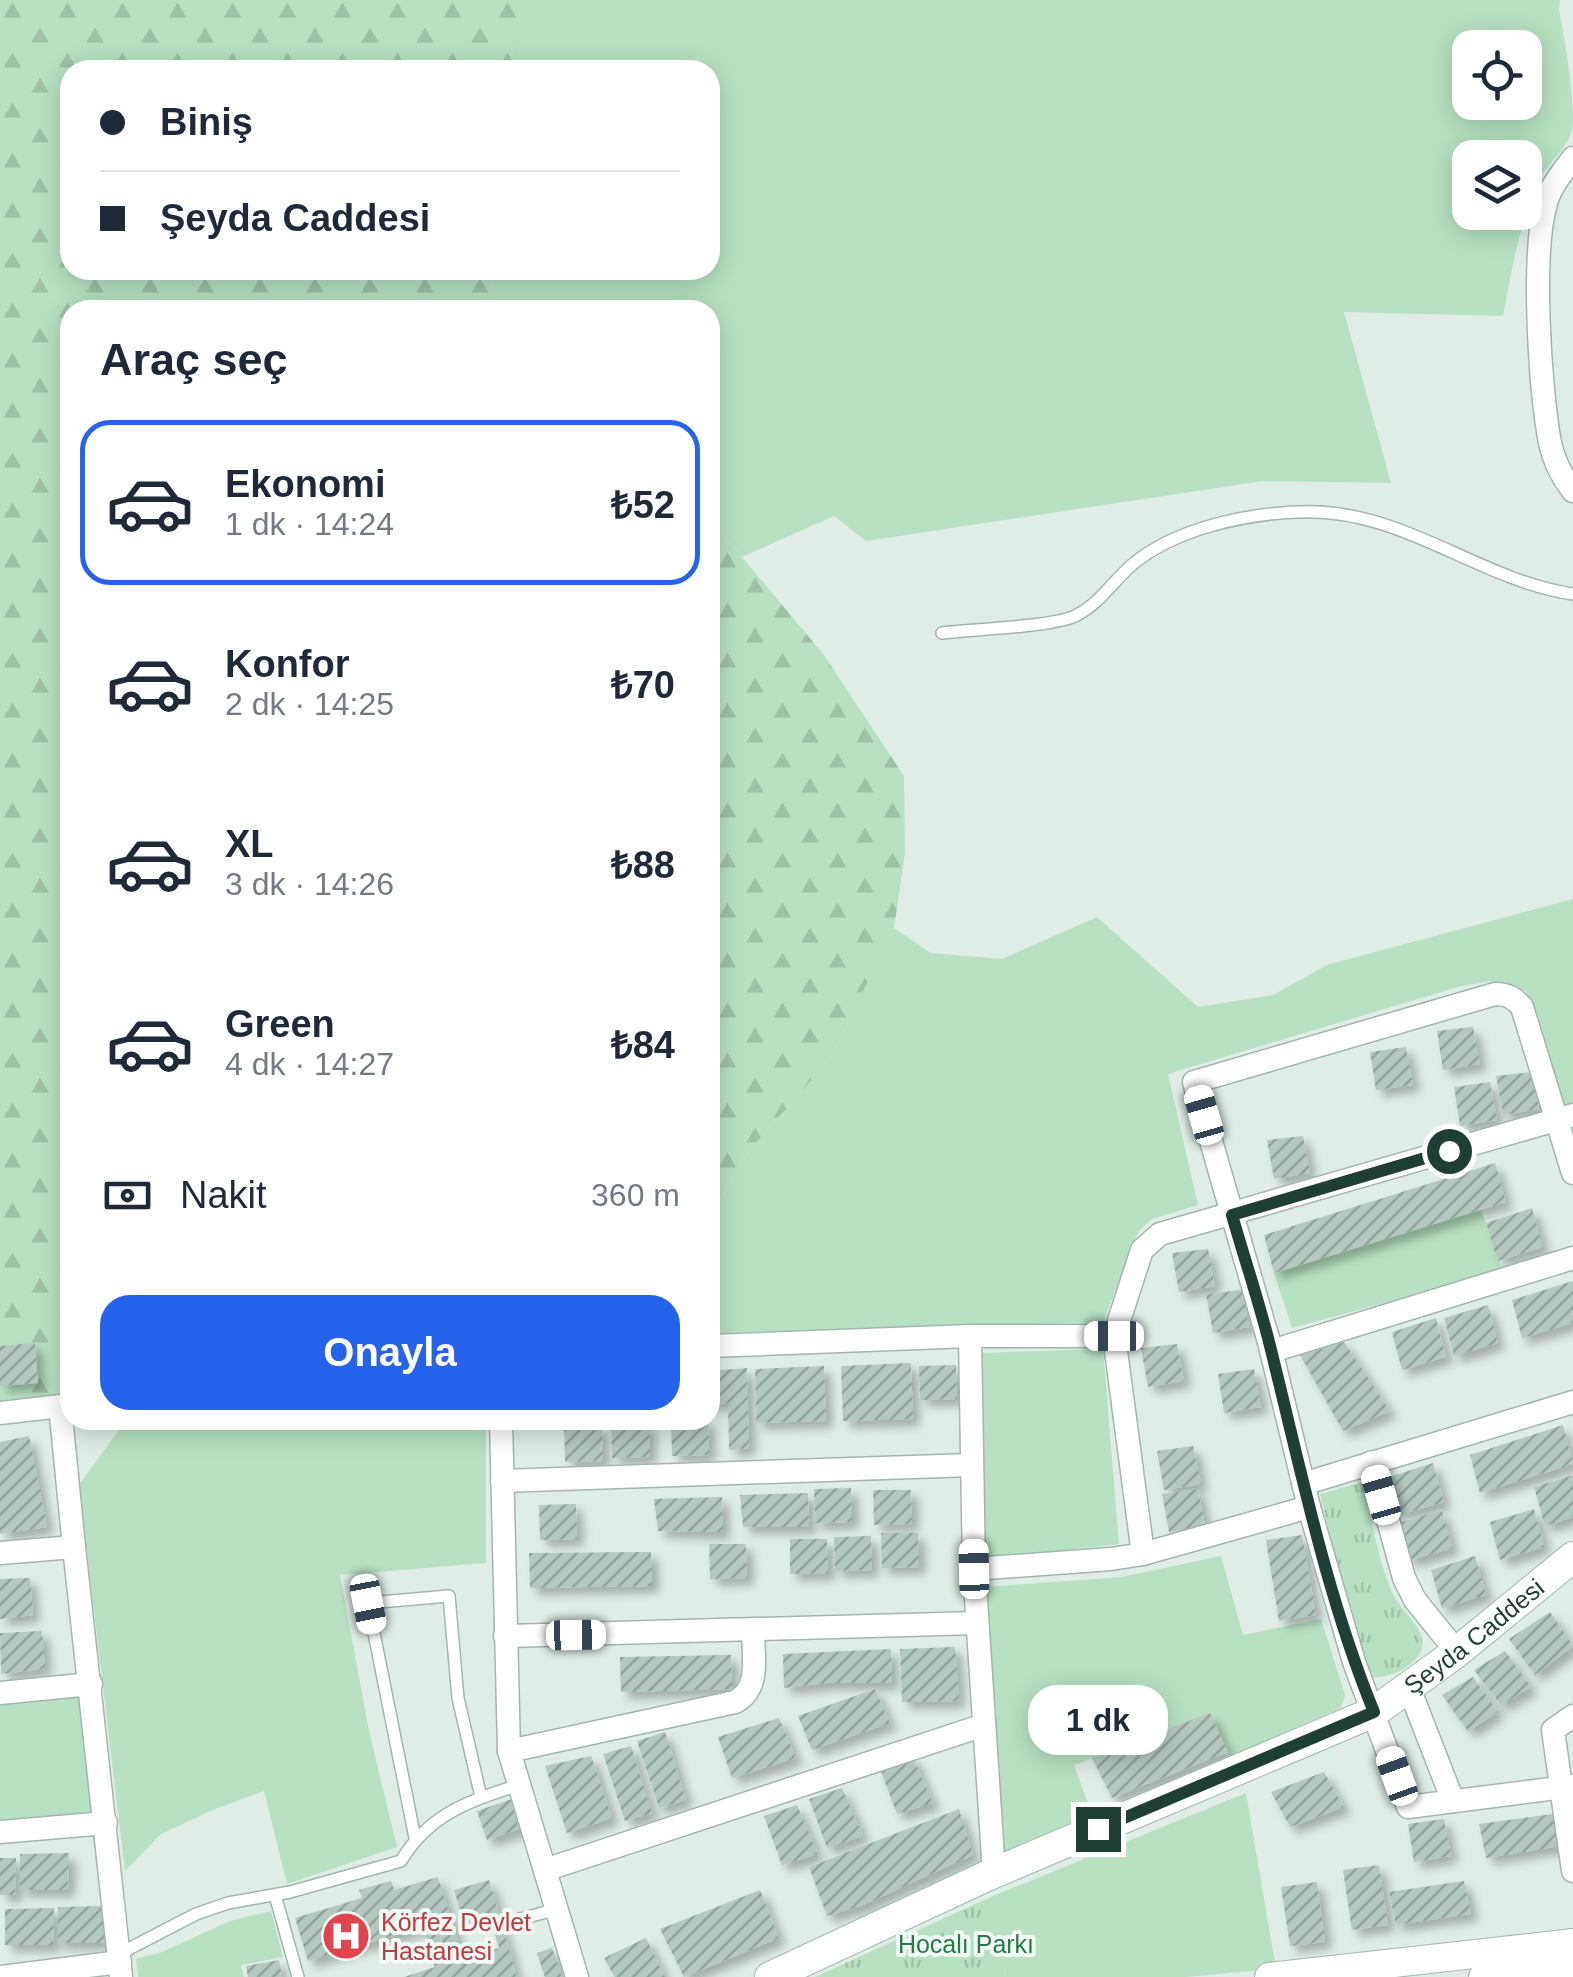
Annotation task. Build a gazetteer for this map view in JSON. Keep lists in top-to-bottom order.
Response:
{
  "streets": {
    "main road": ["Şeyda Caddesi"]
  },
  "parks": ["Hocalı Parkı"],
  "places": {
    "hospital": ["Körfez Devlet Hastanesi"]
  },
  "page": {
    "banner": ["Biniş", "Şeyda Caddesi"],
    "heading": "Araç seç",
    "list": [
      {
        "name": "Ekonomi",
        "note": "1 dk · 14:24",
        "value": "₺52"
      },
      {
        "name": "Konfor",
        "note": "2 dk · 14:25",
        "value": "₺70"
      },
      {
        "name": "XL",
        "note": "3 dk · 14:26",
        "value": "₺88"
      },
      {
        "name": "Green",
        "note": "4 dk · 14:27",
        "value": "₺84"
      }
    ],
    "pay": ["Nakit", "360 m"],
    "buttons": "Onayla",
    "bubble": "1 dk"
  }
}
